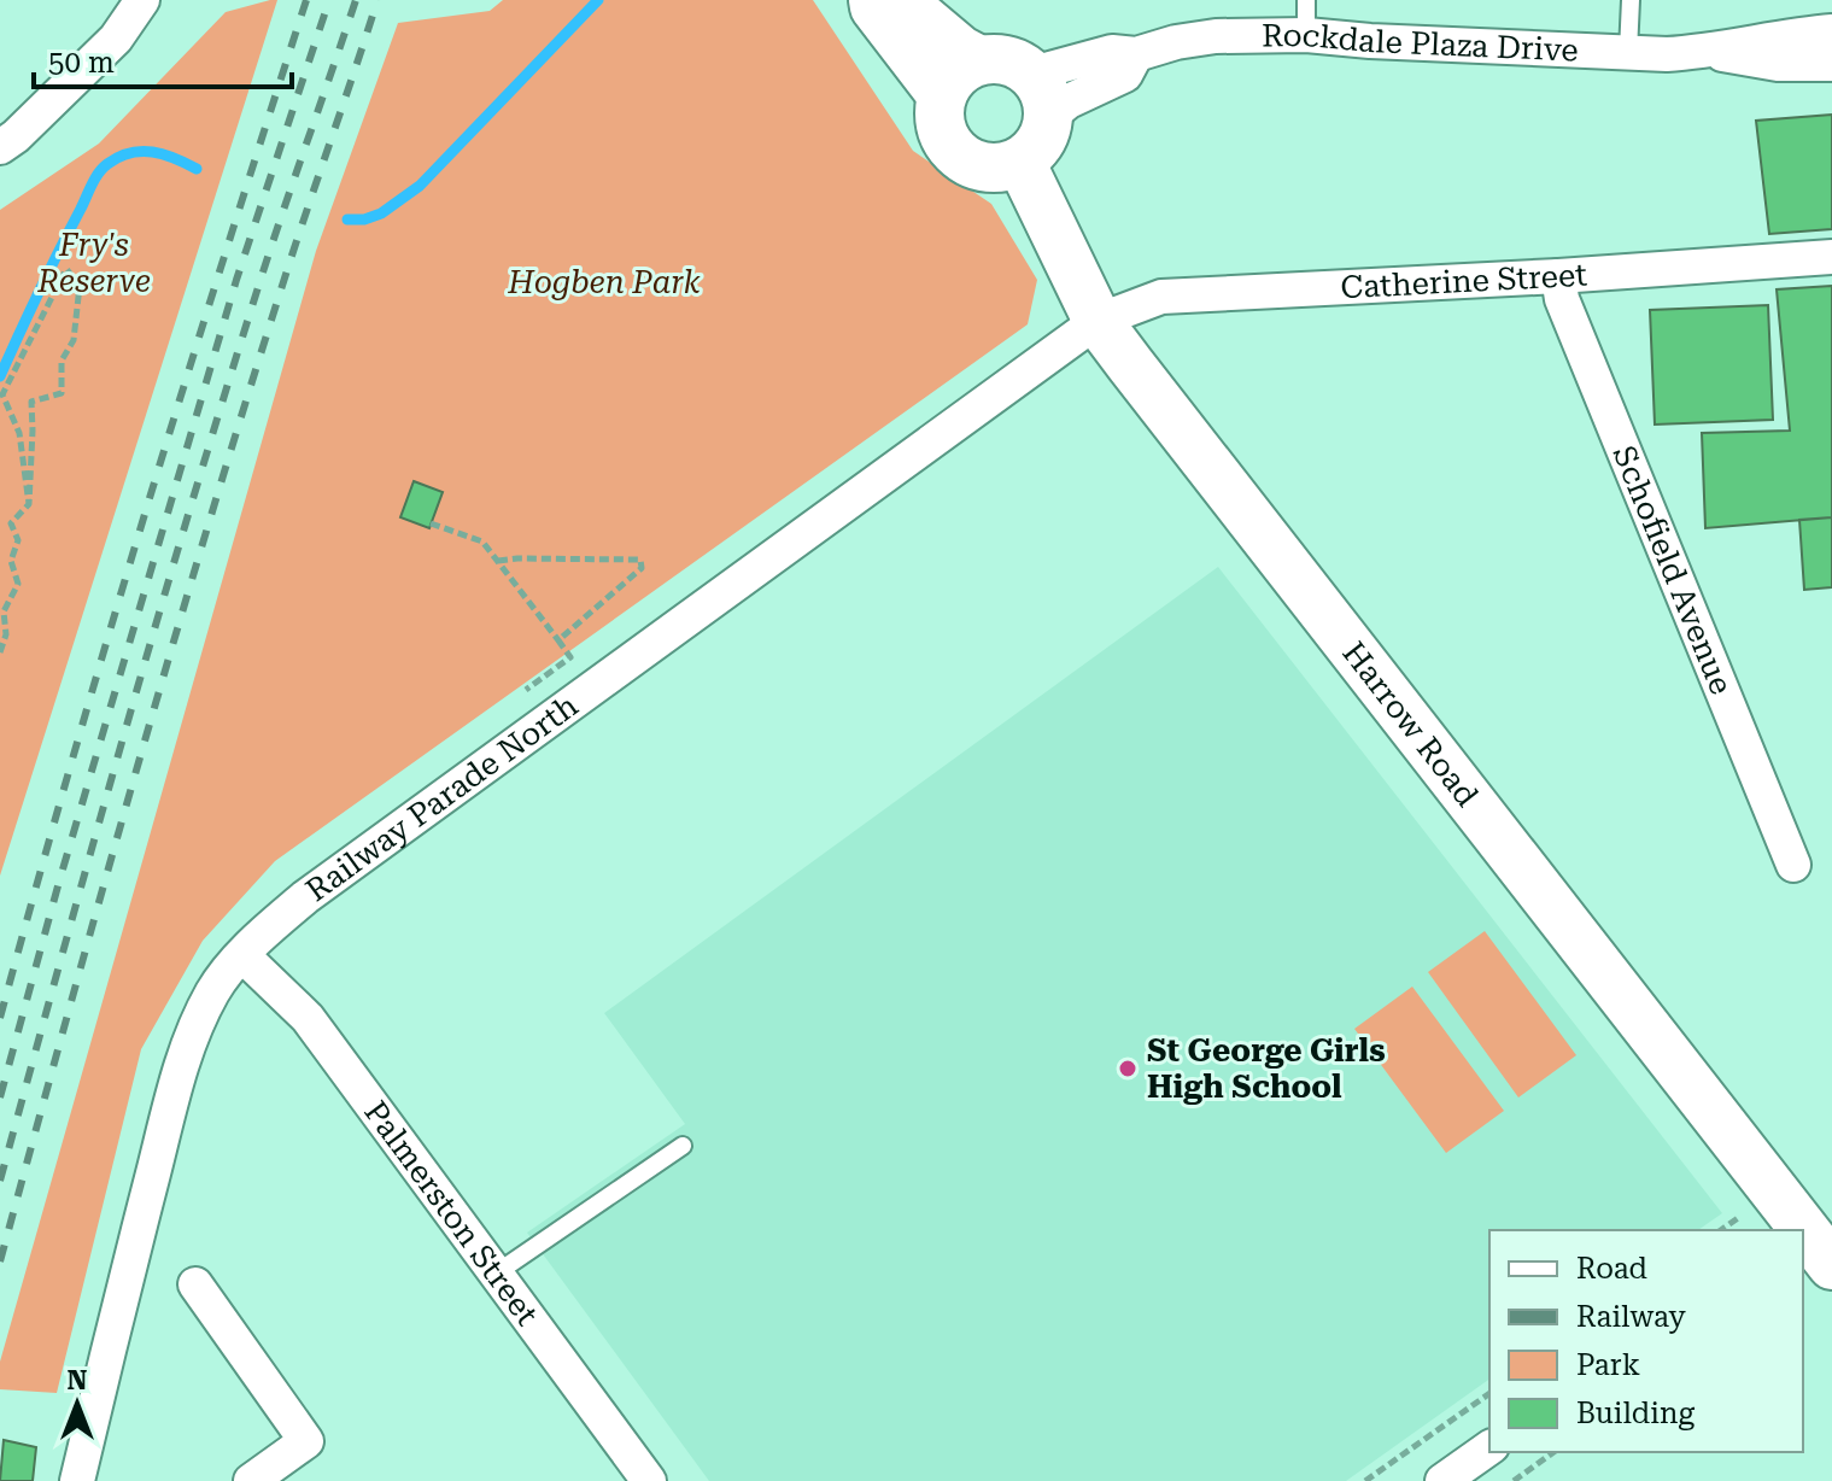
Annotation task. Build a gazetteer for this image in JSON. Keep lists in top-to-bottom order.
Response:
{
  "streets": {
    "main road": ["Harrow Road"],
    "street": [
      "Rockdale Plaza Drive",
      "Catherine Street",
      "Schofield Avenue",
      "Railway Parade North",
      "Palmerston Street"
    ]
  },
  "crossings": [
    ["Rockdale Plaza Drive", "Harrow Road"],
    ["Catherine Street", "Schofield Avenue"],
    ["Catherine Street", "Harrow Road"],
    ["Catherine Street", "Railway Parade North"],
    ["Harrow Road", "Railway Parade North"],
    ["Railway Parade North", "Palmerston Street"]
  ],
  "parks": ["Fry's Reserve", "Hogben Park"],
  "places": ["St George Girls High School"],
  "legend": [
    "Road",
    "Railway",
    "Park",
    "Building"
  ],
  "scale_bar": "50 m",
  "north": "top"
}
